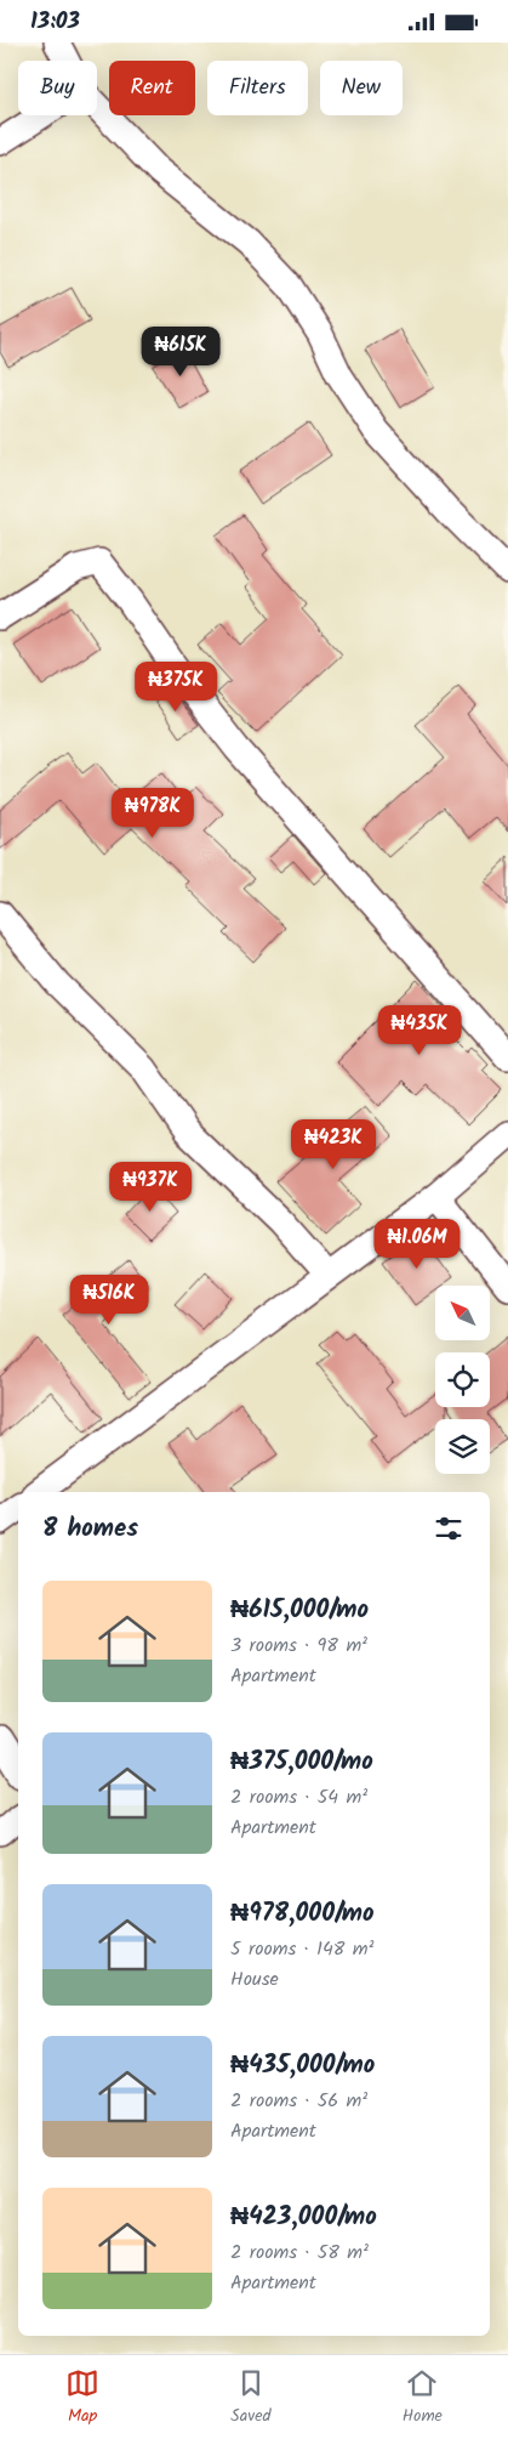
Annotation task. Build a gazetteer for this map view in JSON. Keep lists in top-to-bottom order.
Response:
{
  "north": "top left",
  "page": {
    "status": "13:03",
    "chip": [
      "Buy",
      "Rent",
      "Filters",
      "New"
    ],
    "price": [
      "₦615K",
      "₦375K",
      "₦978K",
      "₦435K",
      "₦423K",
      "₦937K",
      "₦1.06M",
      "₦516K"
    ],
    "heading": "8 homes",
    "list": [
      {
        "name": "₦615,000/mo",
        "note": "3 rooms · 98 m² · Apartment"
      },
      {
        "name": "₦375,000/mo",
        "note": "2 rooms · 54 m² · Apartment"
      },
      {
        "name": "₦978,000/mo",
        "note": "5 rooms · 148 m² · House"
      },
      {
        "name": "₦435,000/mo",
        "note": "2 rooms · 56 m² · Apartment"
      },
      {
        "name": "₦423,000/mo",
        "note": "2 rooms · 58 m² · Apartment"
      }
    ],
    "tabs": ["Map", "Saved", "Home"]
  }
}
